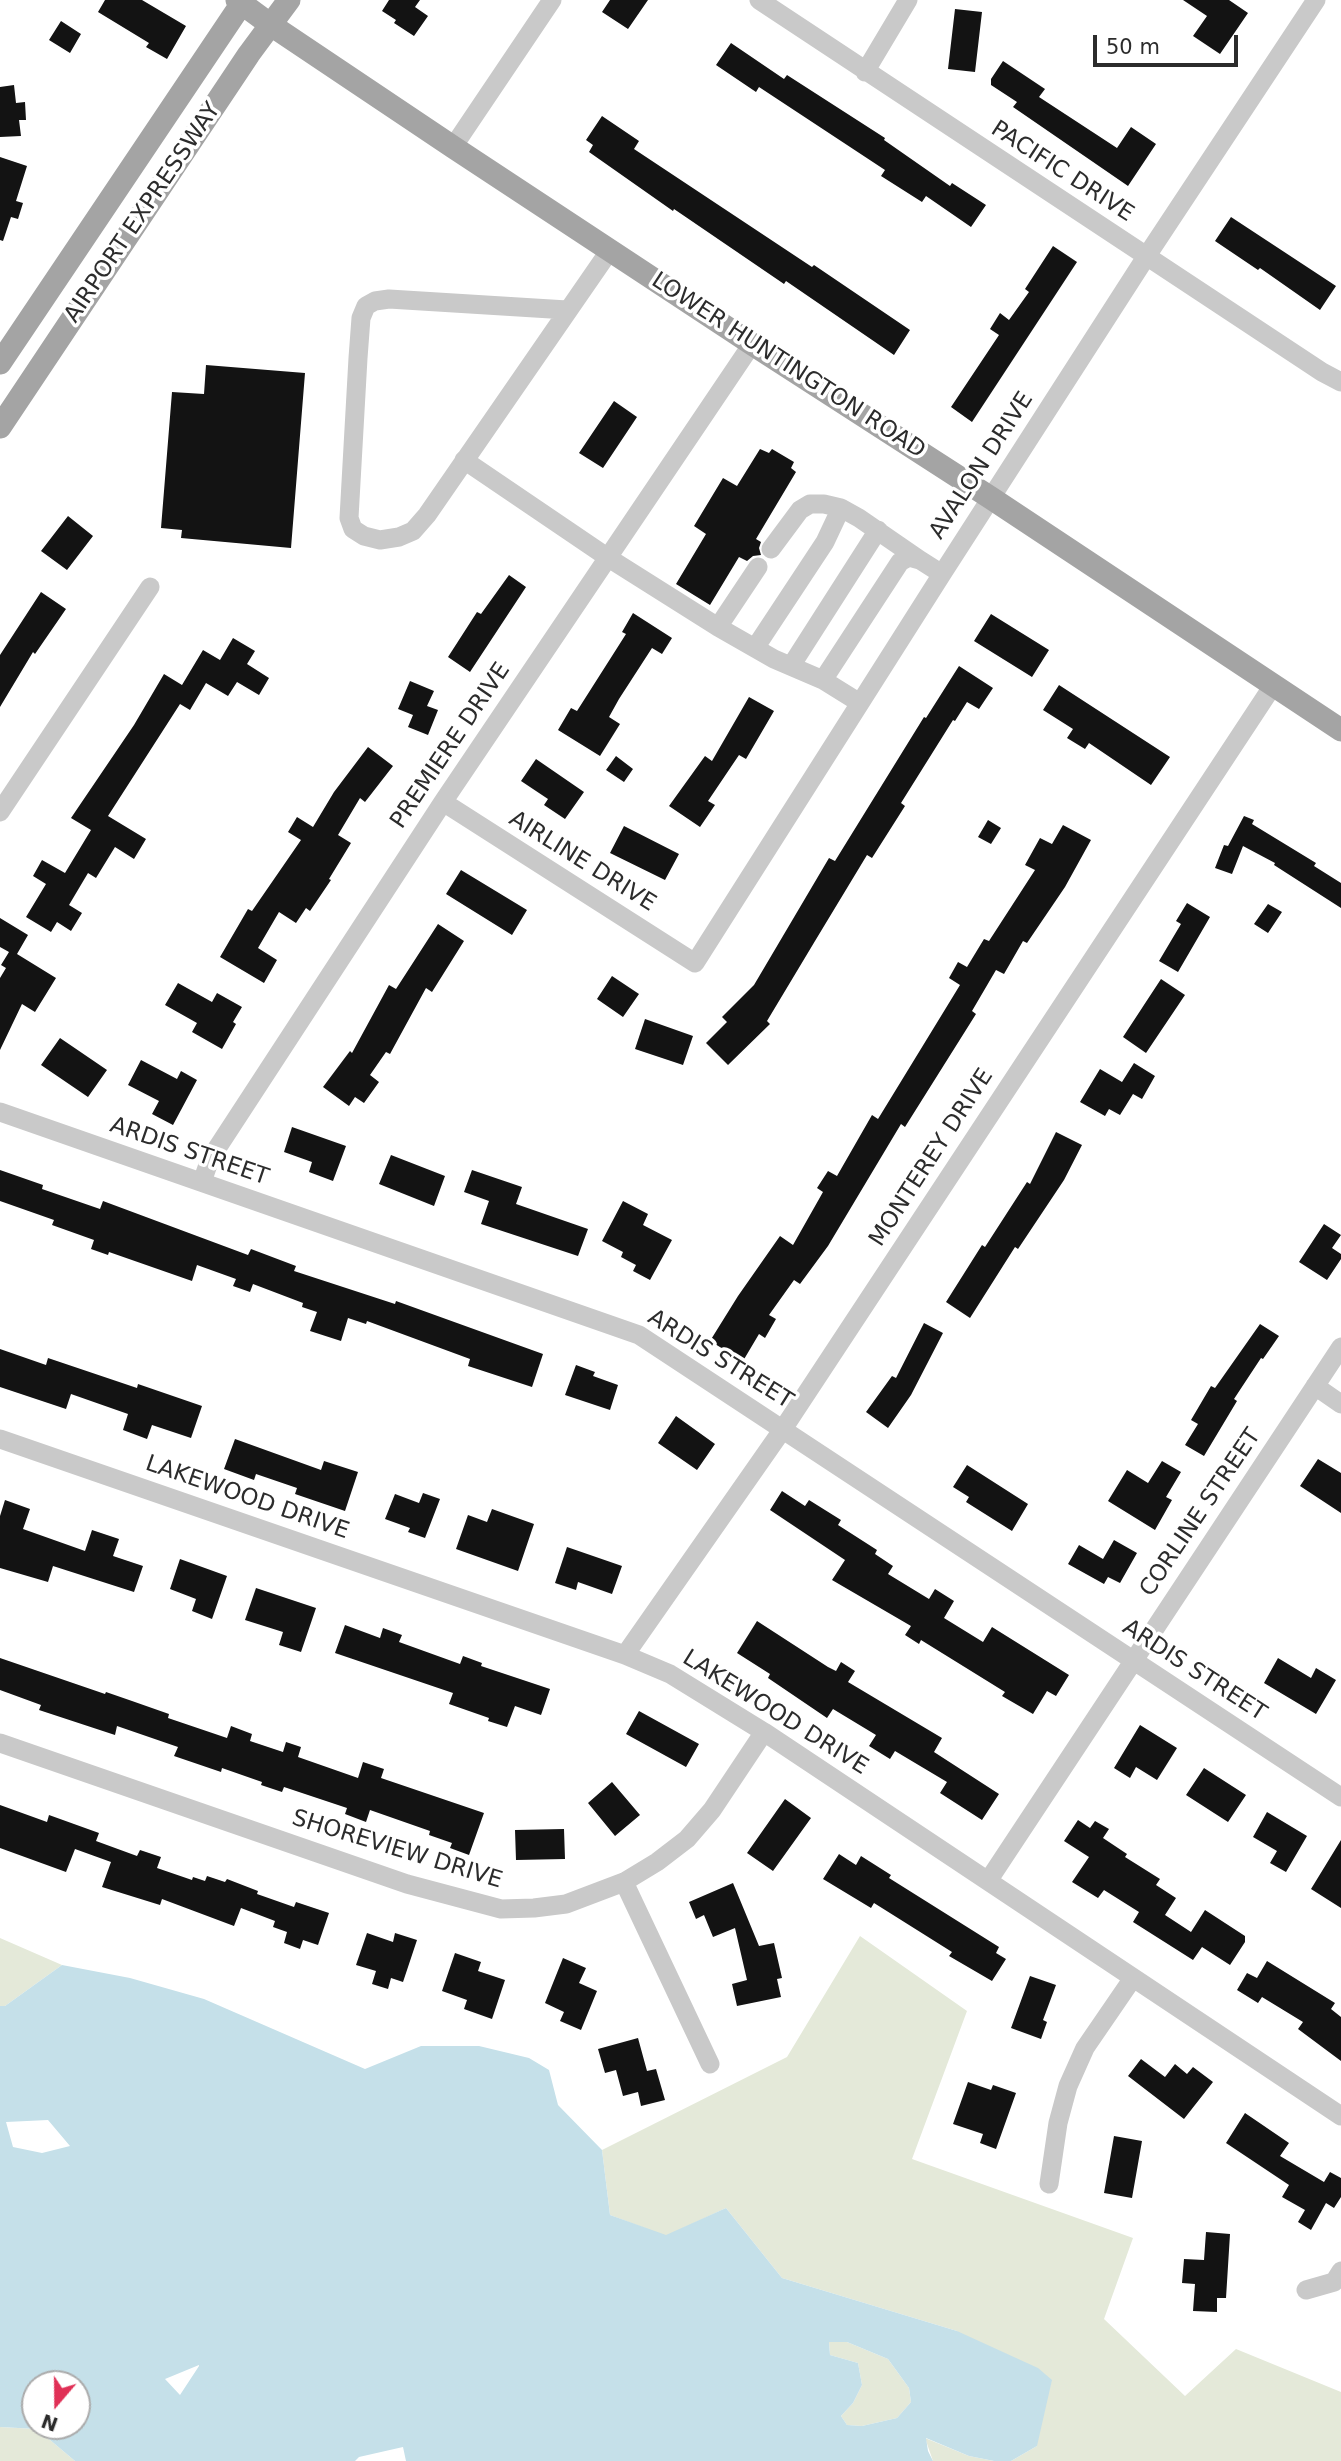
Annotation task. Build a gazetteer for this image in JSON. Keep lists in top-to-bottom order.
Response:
{
  "streets": {
    "main road": ["AIRPORT EXPRESSWAY", "LOWER HUNTINGTON ROAD"],
    "street": [
      "PACIFIC DRIVE",
      "AVALON DRIVE",
      "PREMIERE DRIVE",
      "AIRLINE DRIVE",
      "ARDIS STREET",
      "MONTEREY DRIVE",
      "LAKEWOOD DRIVE",
      "CORLINE STREET",
      "SHOREVIEW DRIVE"
    ]
  },
  "crossings": [
    ["PACIFIC DRIVE", "AVALON DRIVE"],
    ["AIRPORT EXPRESSWAY", "LOWER HUNTINGTON ROAD"],
    ["LOWER HUNTINGTON ROAD", "AVALON DRIVE"],
    ["LOWER HUNTINGTON ROAD", "PREMIERE DRIVE"],
    ["LOWER HUNTINGTON ROAD", "MONTEREY DRIVE"],
    ["AVALON DRIVE", "AIRLINE DRIVE"],
    ["PREMIERE DRIVE", "AIRLINE DRIVE"],
    ["PREMIERE DRIVE", "ARDIS STREET"],
    ["ARDIS STREET", "MONTEREY DRIVE"],
    ["ARDIS STREET", "CORLINE STREET"],
    ["MONTEREY DRIVE", "LAKEWOOD DRIVE"],
    ["LAKEWOOD DRIVE", "CORLINE STREET"],
    ["LAKEWOOD DRIVE", "SHOREVIEW DRIVE"]
  ],
  "scale_bar": "50 m",
  "north": "bottom"
}
